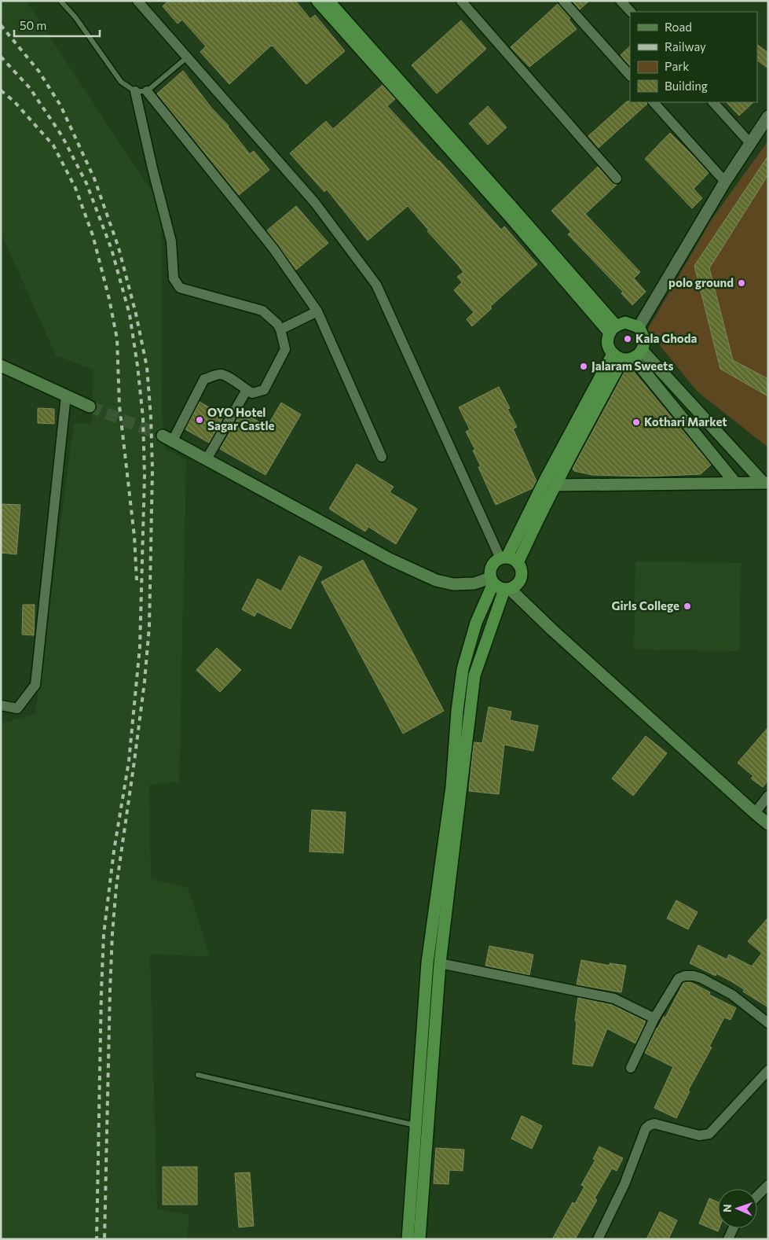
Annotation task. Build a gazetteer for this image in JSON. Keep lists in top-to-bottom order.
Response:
{
  "places": [
    "polo ground",
    "Kala Ghoda",
    "Jalaram Sweets",
    "OYO Hotel Sagar Castle",
    "Kothari Market",
    "Girls College"
  ],
  "legend": [
    "Road",
    "Railway",
    "Park",
    "Building"
  ],
  "scale_bar": "50 m",
  "north": "left"
}
